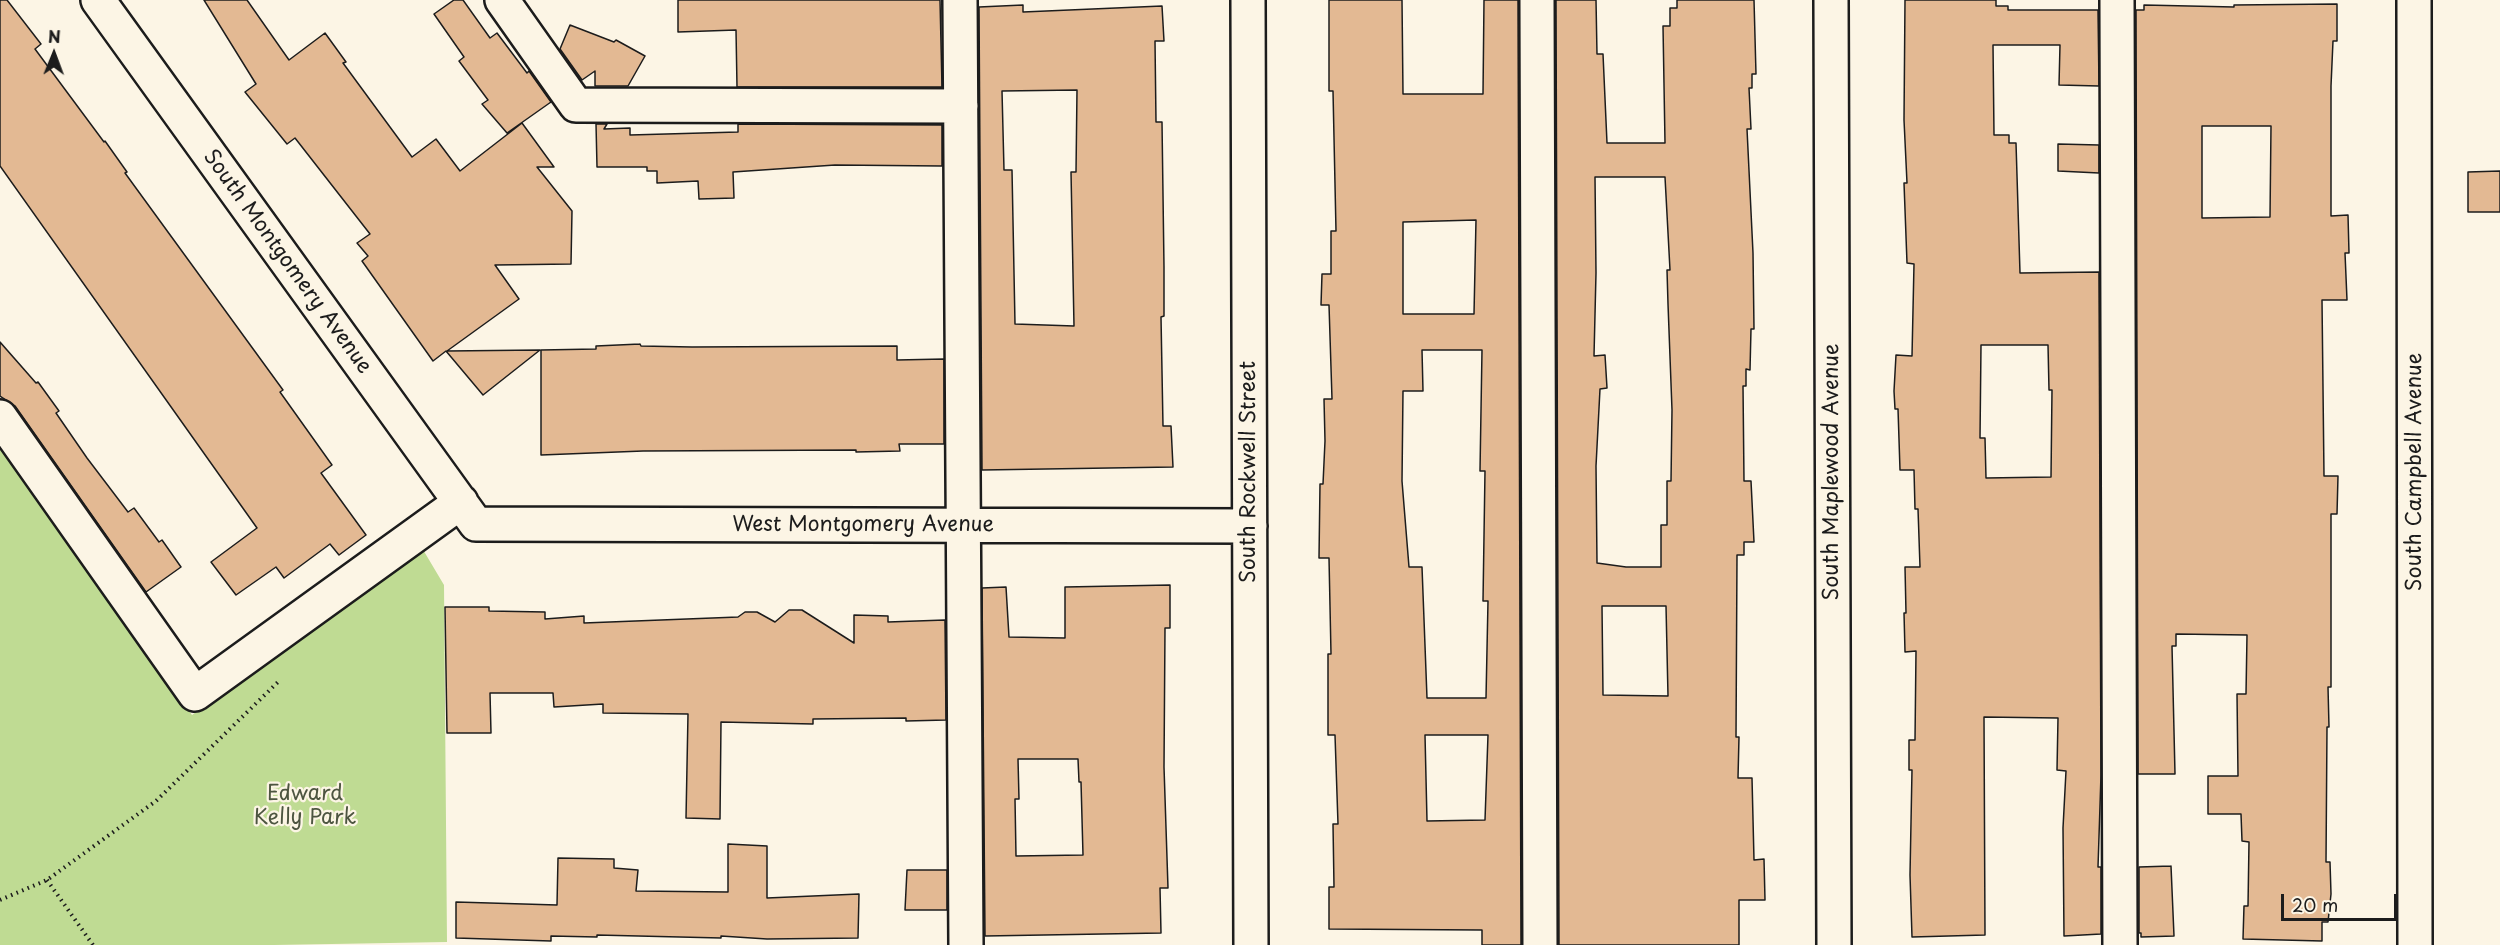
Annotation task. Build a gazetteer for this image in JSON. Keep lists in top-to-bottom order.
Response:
{
  "streets": {
    "street": [
      "South Montgomery Avenue",
      "South Rockwell Street",
      "South Maplewood Avenue",
      "South Campbell Avenue",
      "West Montgomery Avenue"
    ]
  },
  "crossings": [
    ["South Montgomery Avenue", "West Montgomery Avenue"],
    ["South Rockwell Street", "West Montgomery Avenue"]
  ],
  "parks": ["Edward Kelly Park"],
  "scale_bar": "20 m",
  "north": "top"
}
